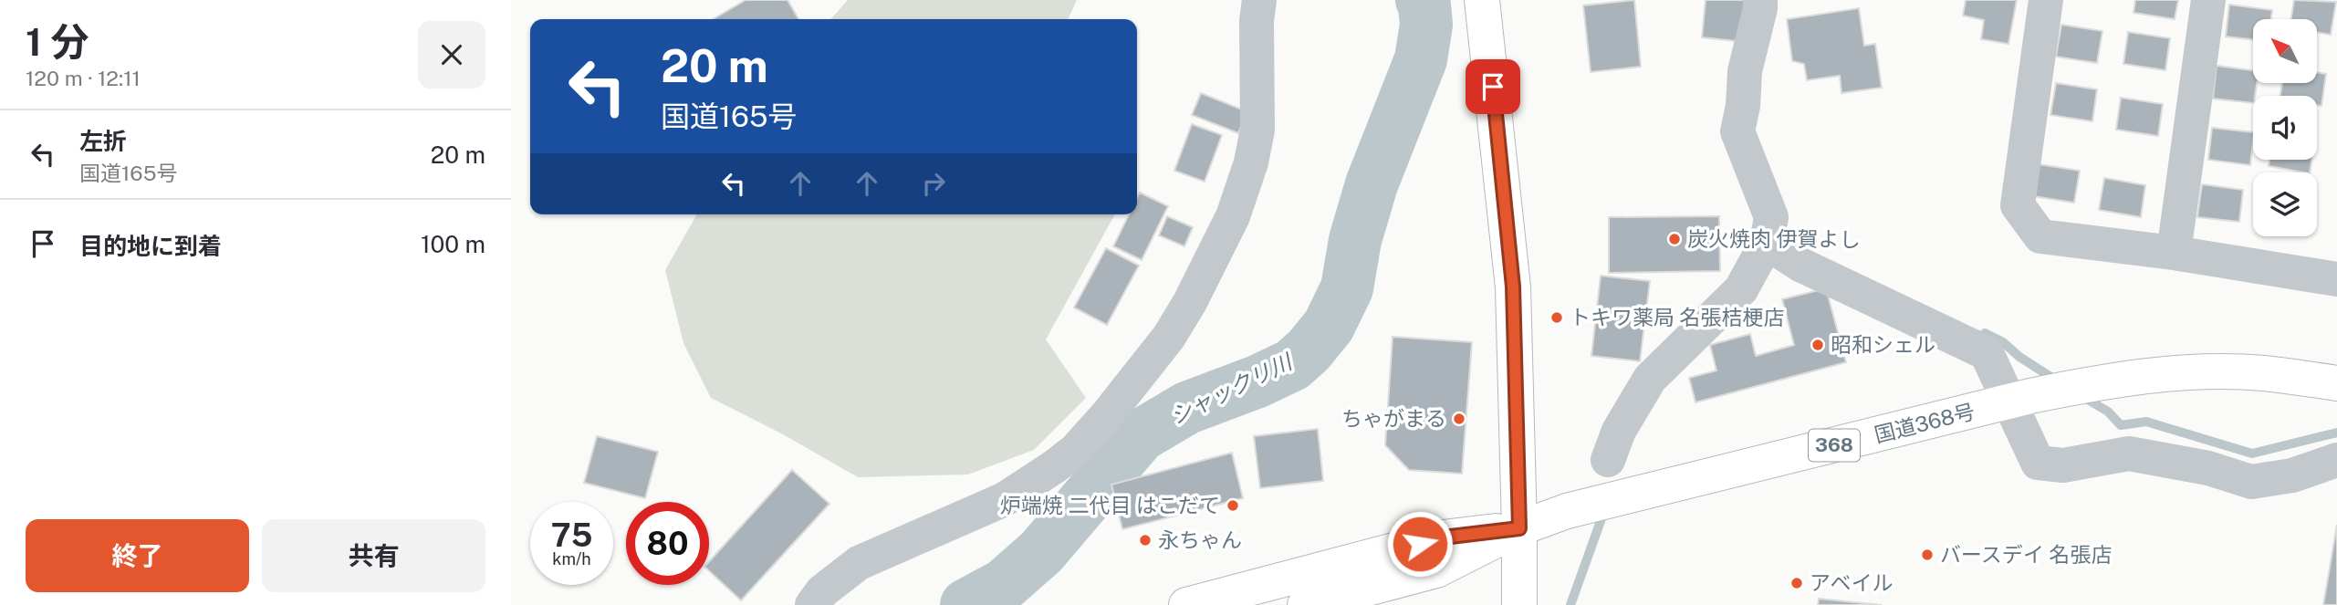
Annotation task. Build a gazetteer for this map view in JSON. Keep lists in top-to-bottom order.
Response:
{
  "streets": {
    "highway": ["国道368号", "368"]
  },
  "crossings": [
    ["国道368号", "368"]
  ],
  "water": ["シャックリ川"],
  "places": [
    "炭火焼肉 伊賀よし",
    "トキワ薬局 名張桔梗店",
    "昭和シェル",
    "ちゃがまる",
    "炉端焼 二代目 はこだて",
    "永ちゃん",
    "バースデイ 名張店",
    "アベイル"
  ],
  "north": "top left",
  "page": {
    "heading": ["1 分", "120 m · 12:11"],
    "turn": ["20 m", "国道165号"],
    "list": [
      {
        "name": "左折",
        "note": "国道165号",
        "value": "20 m"
      },
      {
        "name": "目的地に到着",
        "value": "100 m"
      }
    ],
    "speed": "75 km/h",
    "limit": "80",
    "buttons": ["終了", "共有"]
  }
}
